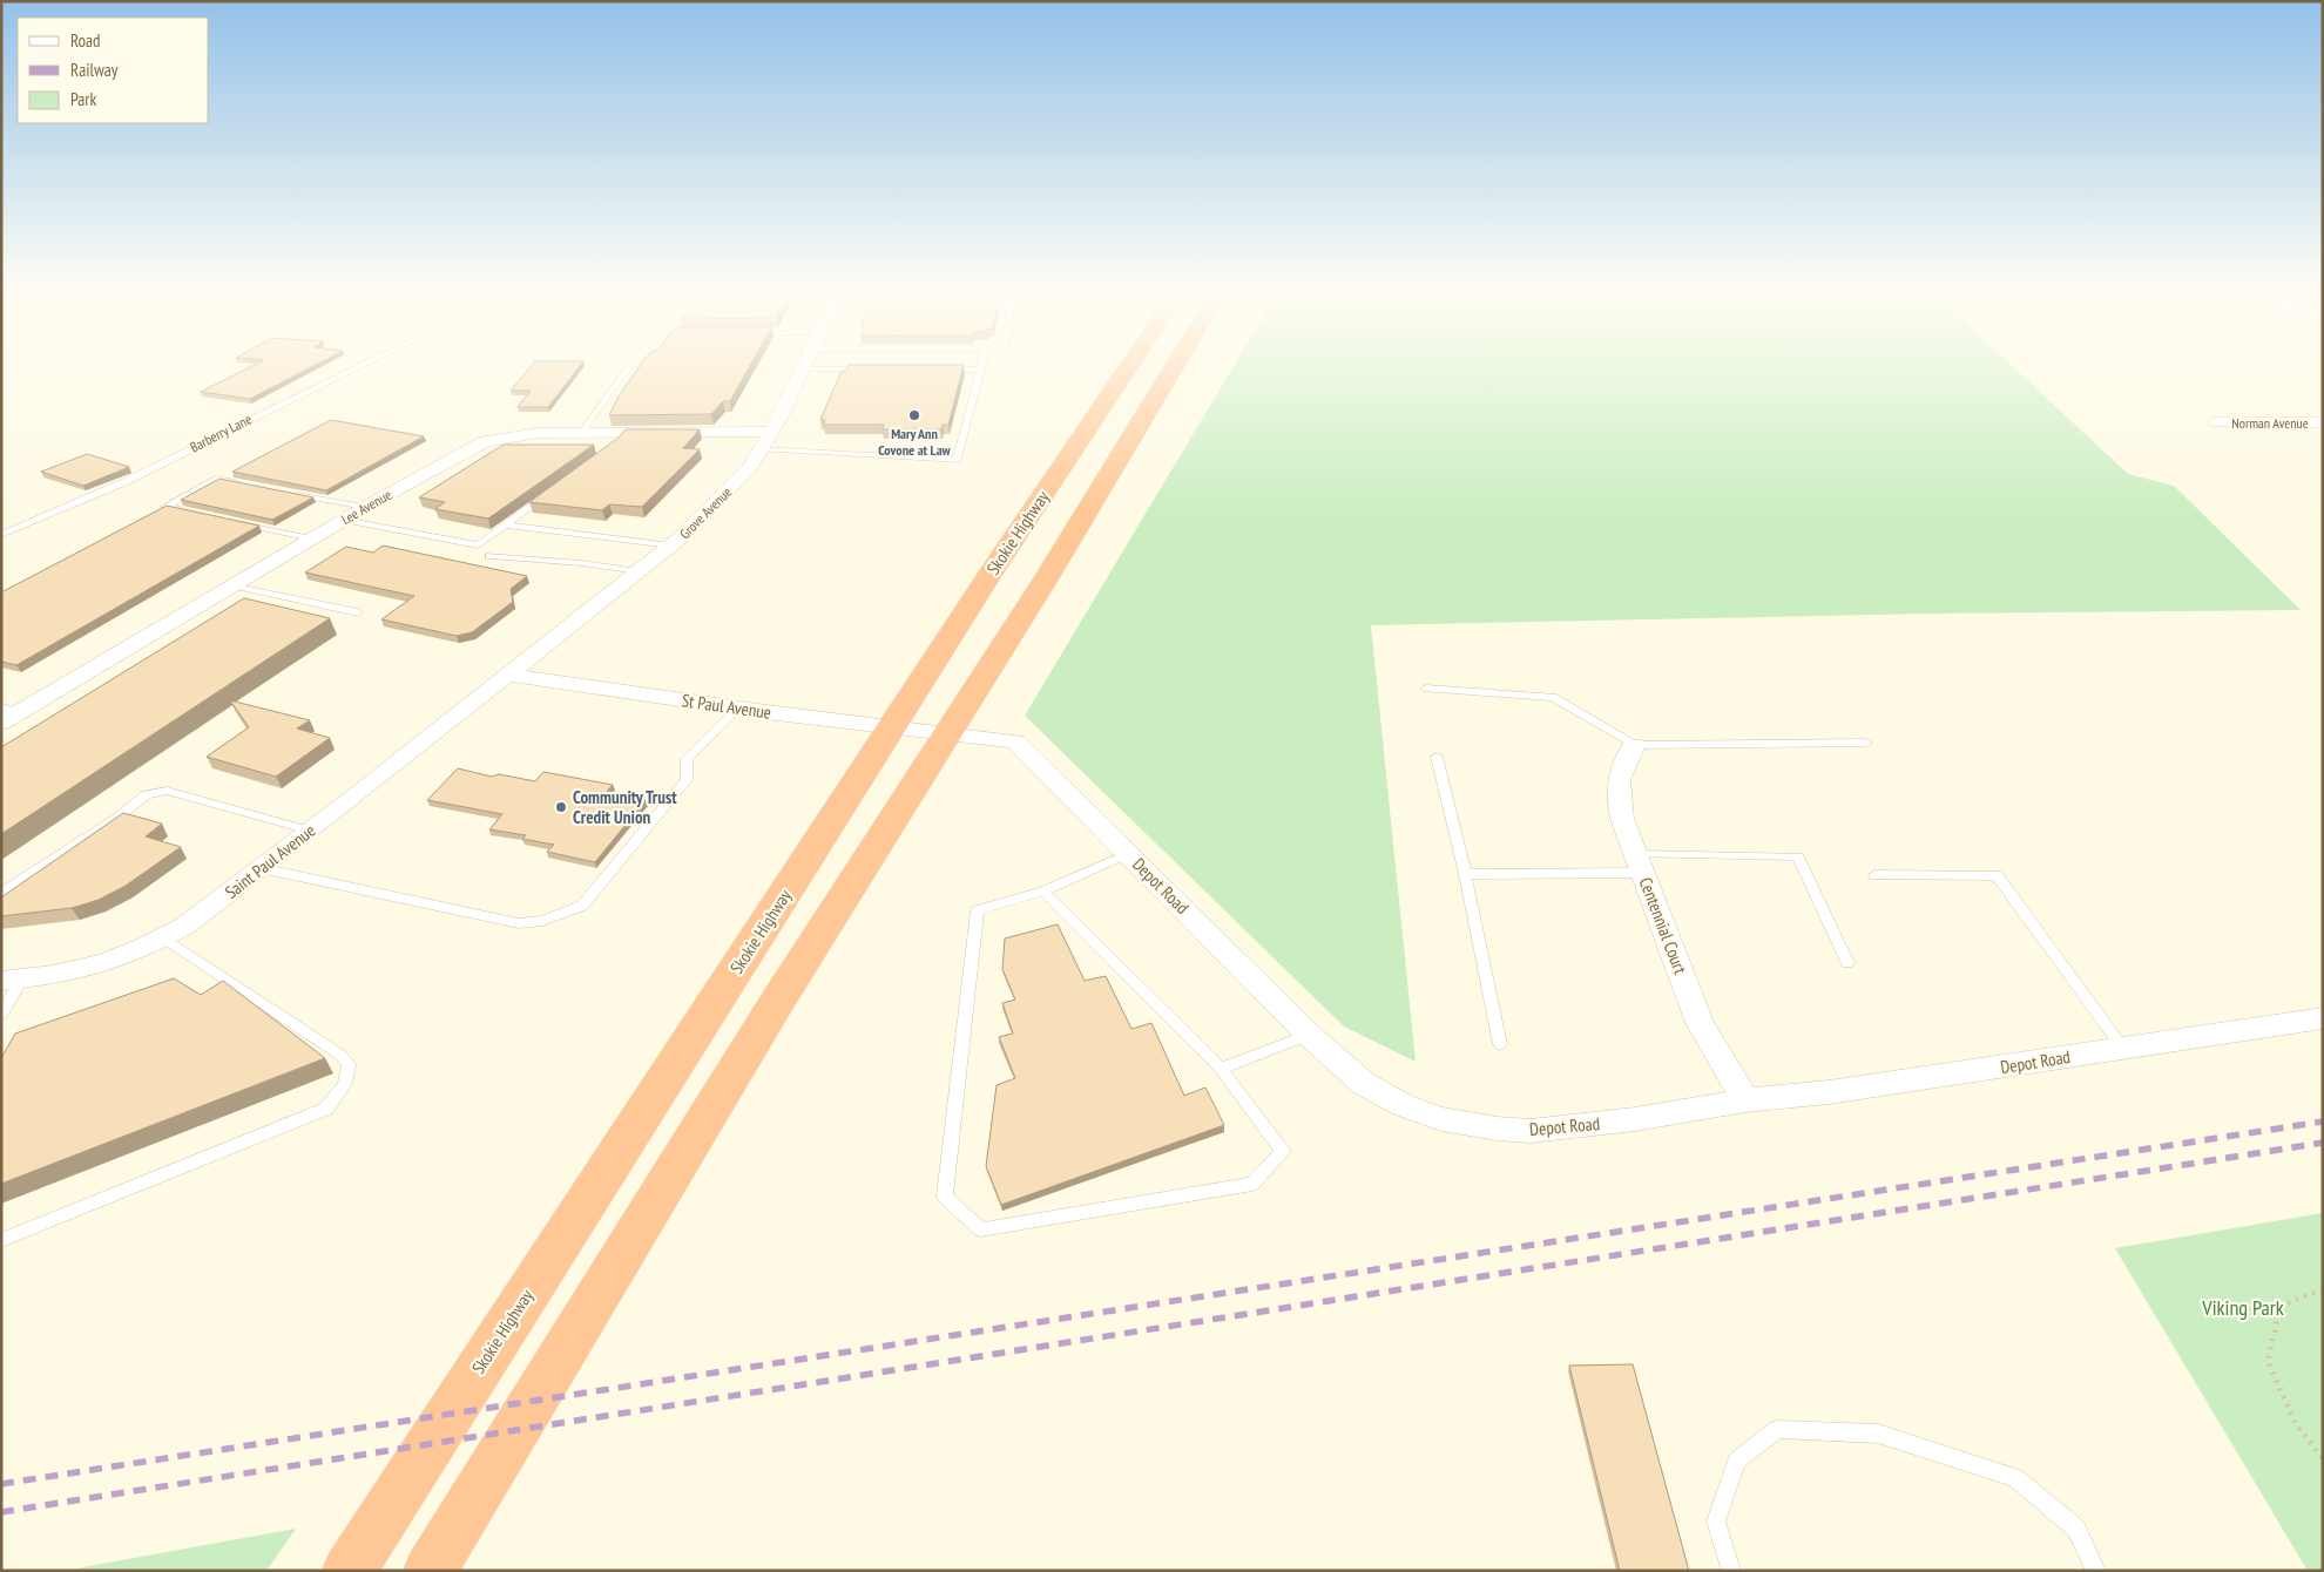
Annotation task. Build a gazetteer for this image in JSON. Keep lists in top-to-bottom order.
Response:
{
  "streets": {
    "highway": ["Skokie Highway"],
    "street": [
      "Norman Avenue",
      "Lee Avenue",
      "Grove Avenue",
      "St Paul Avenue",
      "Saint Paul Avenue",
      "Depot Road",
      "Centennial Court"
    ],
    "lane": ["Barberry Lane"]
  },
  "crossings": [
    ["Lee Avenue", "Grove Avenue"],
    ["Grove Avenue", "St Paul Avenue"],
    ["Grove Avenue", "Saint Paul Avenue"],
    ["Skokie Highway", "St Paul Avenue"],
    ["St Paul Avenue", "Saint Paul Avenue"],
    ["St Paul Avenue", "Depot Road"],
    ["Depot Road", "Centennial Court"]
  ],
  "parks": ["Viking Park"],
  "places": ["Mary Ann Covone at Law", "Community Trust Credit Union"],
  "legend": ["Road", "Railway", "Park"]
}
